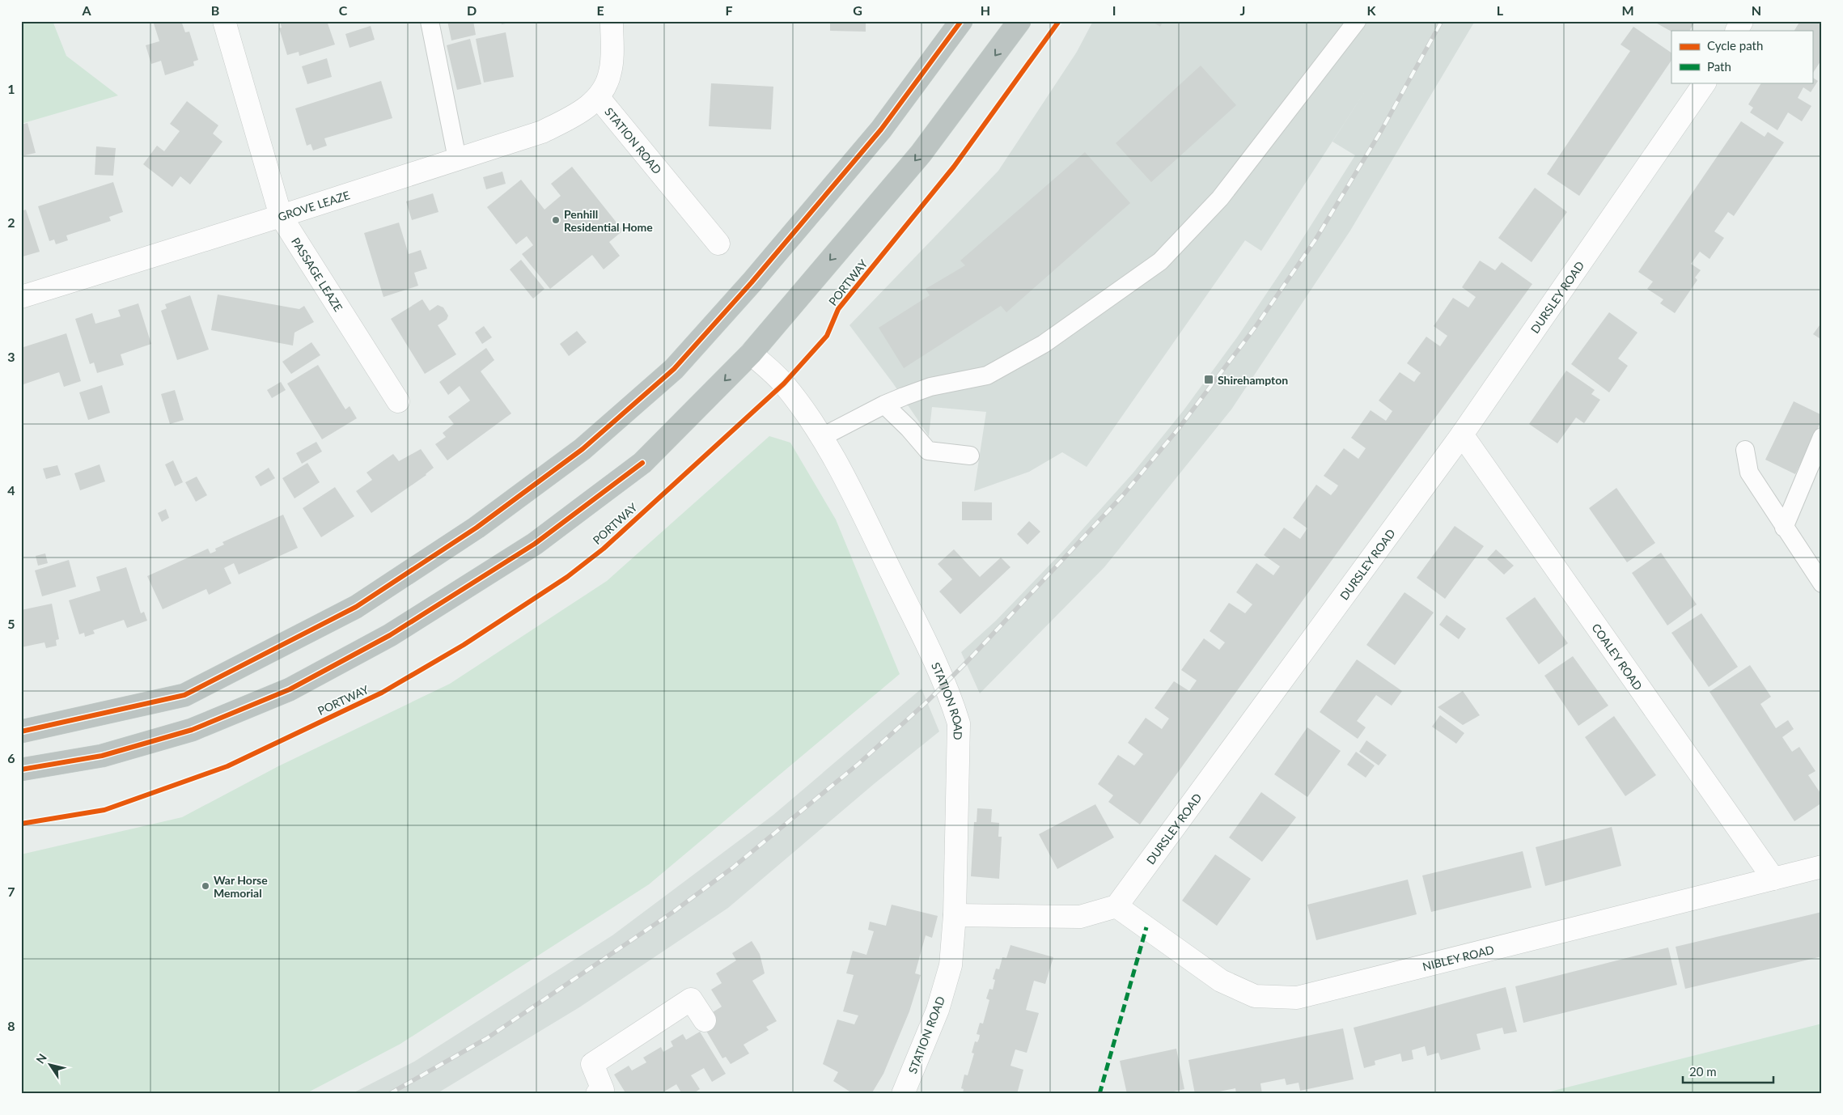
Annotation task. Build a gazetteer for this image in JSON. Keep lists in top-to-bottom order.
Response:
{
  "streets": {
    "street": [
      "STATION ROAD",
      "GROVE LEAZE",
      "PASSAGE LEAZE",
      "DURSLEY ROAD",
      "COALEY ROAD",
      "NIBLEY ROAD"
    ],
    "cycle path": ["PORTWAY"]
  },
  "crossings": [
    ["STATION ROAD", "GROVE LEAZE"],
    ["GROVE LEAZE", "PASSAGE LEAZE"],
    ["DURSLEY ROAD", "COALEY ROAD"],
    ["DURSLEY ROAD", "NIBLEY ROAD"],
    ["COALEY ROAD", "NIBLEY ROAD"]
  ],
  "places": {
    "other": ["Penhill Residential Home", "War Horse Memorial"],
    "transit": ["Shirehampton"]
  },
  "legend": ["Cycle path", "Path"],
  "scale_bar": "20 m",
  "north": "top left",
  "grid": {
    "columns": [
      "A",
      "B",
      "C",
      "D",
      "E",
      "F",
      "G",
      "H",
      "I",
      "J",
      "K",
      "L",
      "M",
      "N"
    ],
    "rows": [
      "1",
      "2",
      "3",
      "4",
      "5",
      "6",
      "7",
      "8"
    ]
  }
}
